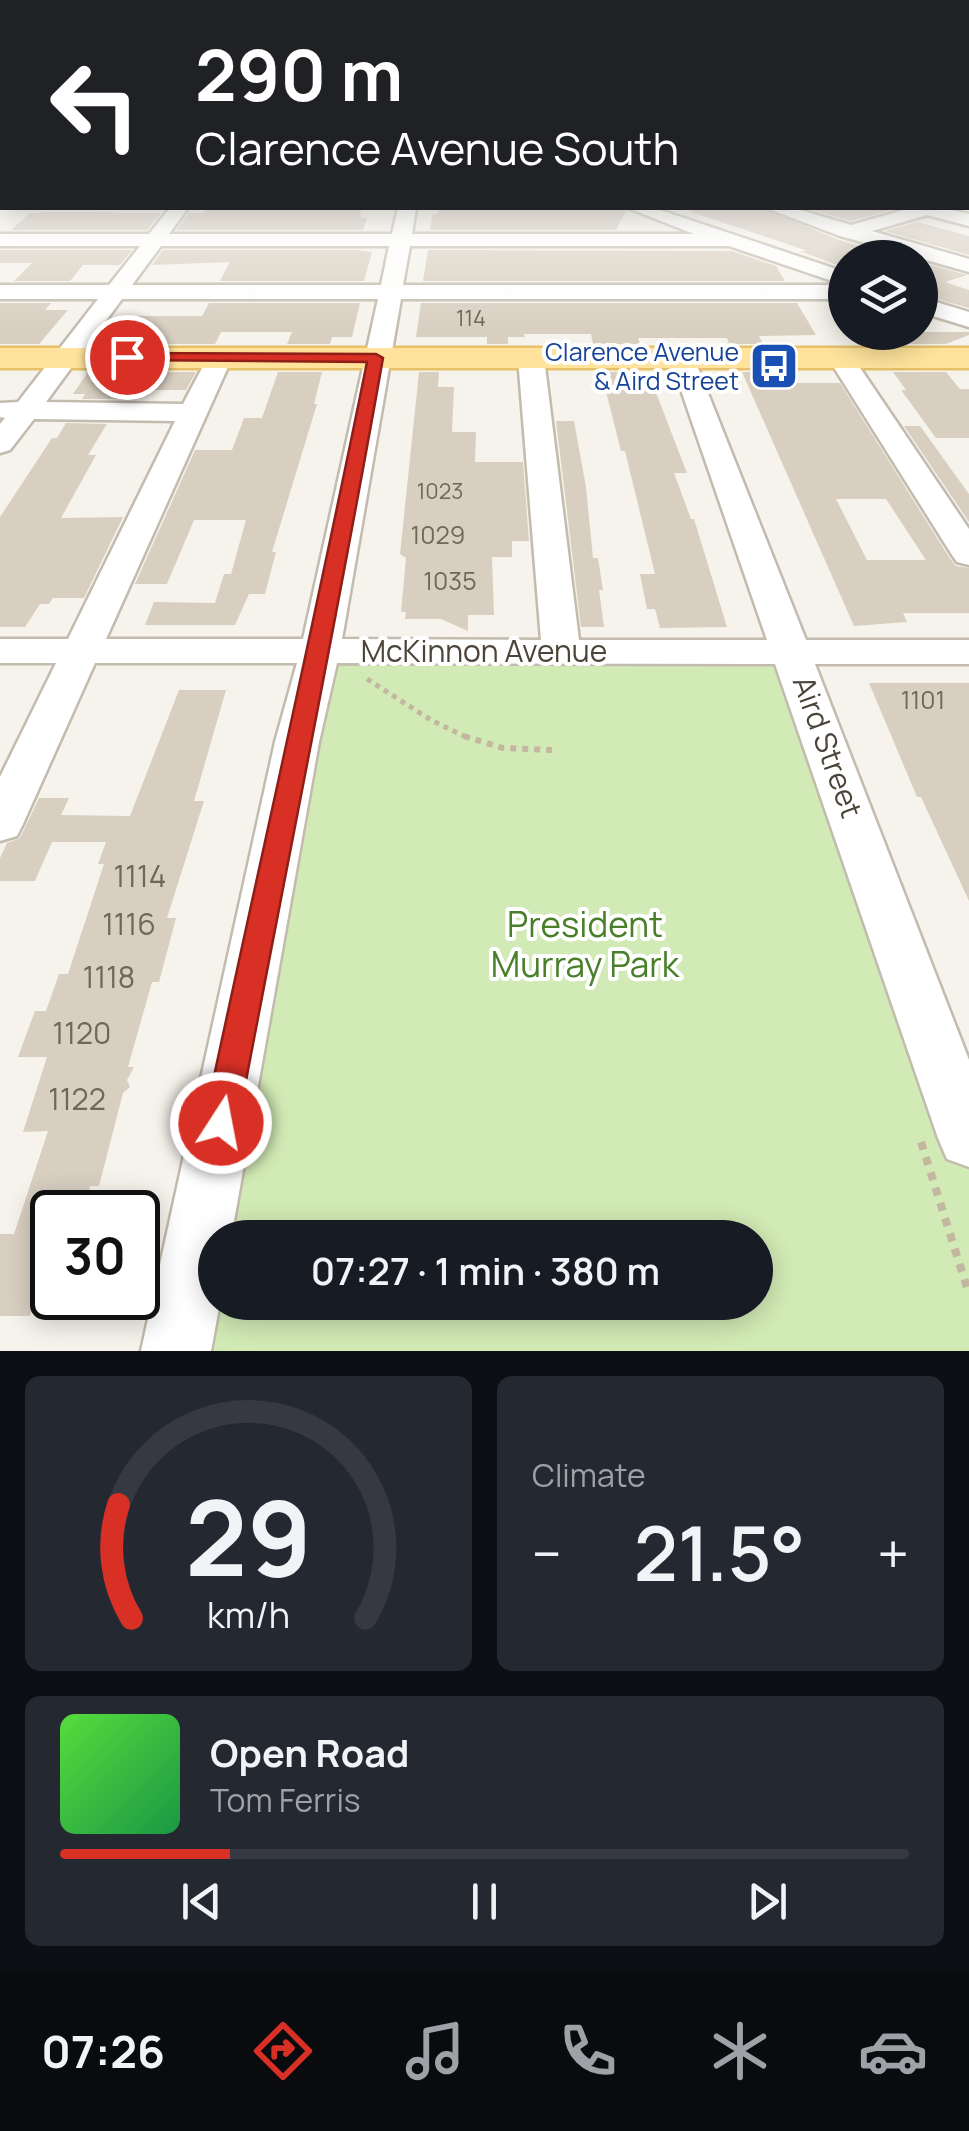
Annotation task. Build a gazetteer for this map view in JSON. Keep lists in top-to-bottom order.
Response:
{
  "streets": {
    "street": ["McKinnon Avenue", "Aird Street"]
  },
  "crossings": [
    ["McKinnon Avenue", "Aird Street"]
  ],
  "parks": ["President Murray Park"],
  "places": {
    "bus stop": ["Clarence Avenue & Aird Street"]
  },
  "house_numbers": [
    "114",
    "1023",
    "1029",
    "1035",
    "1101",
    "1114",
    "1116",
    "1118",
    "1120",
    "1122"
  ],
  "page": {
    "turn": ["290 m", "Clarence Avenue South"],
    "limit": "30",
    "trip": "07:27 · 1 min · 380 m",
    "tile": "Climate",
    "heat": ["−", "21.5°", "+"],
    "song": ["Open Road", "Tom Ferris"],
    "tabs": "07:26",
    "gauge": ["29", "km/h"]
  }
}
